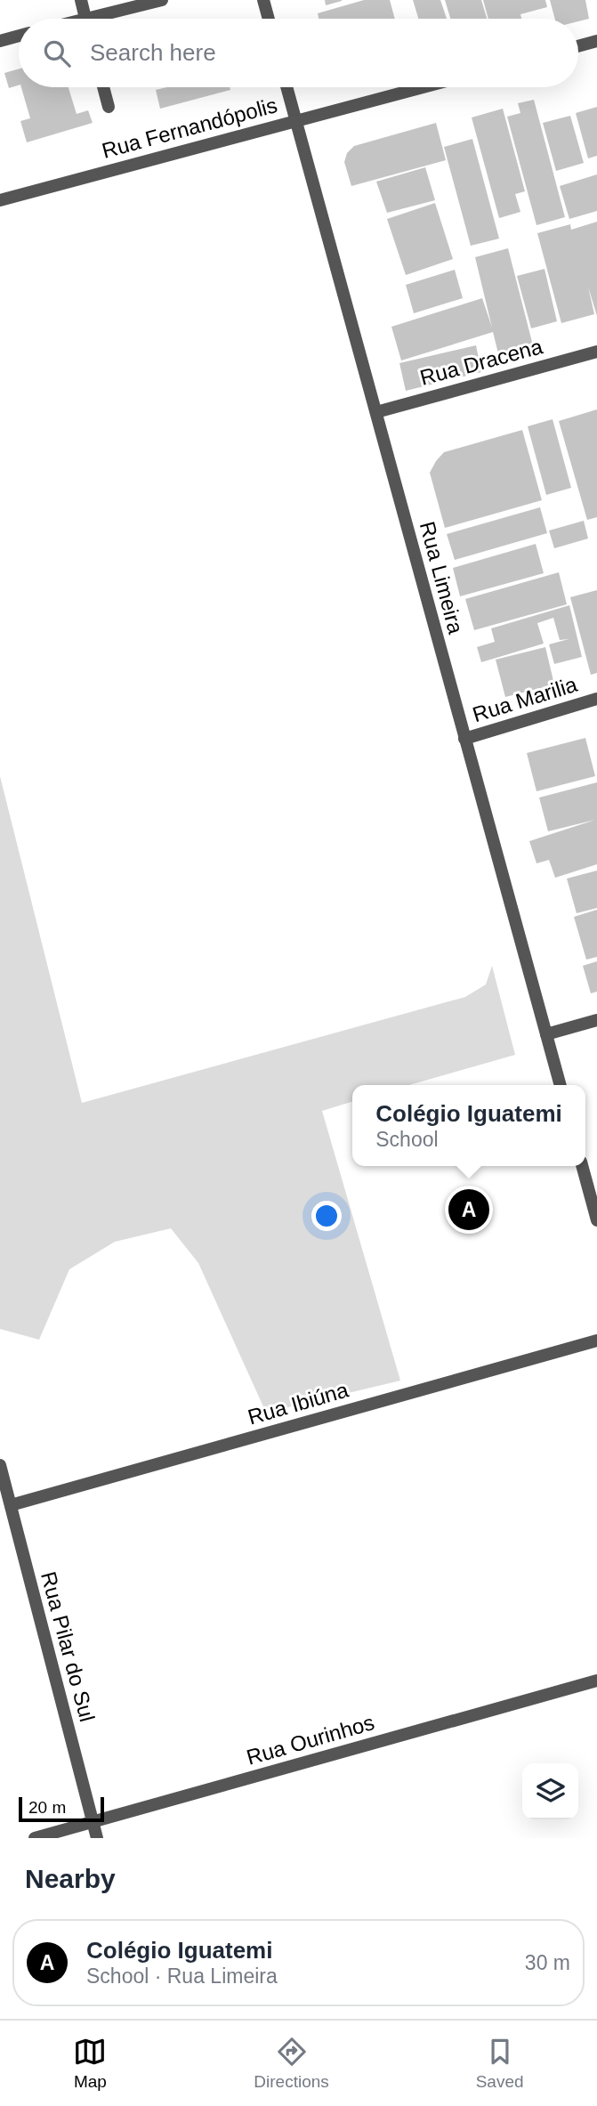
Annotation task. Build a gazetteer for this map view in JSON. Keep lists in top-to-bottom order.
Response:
{
  "streets": {
    "street": [
      "Rua Fernandópolis",
      "Rua Dracena",
      "Rua Limeira",
      "Rua Marilia",
      "Rua Ibiúna",
      "Rua Pilar do Sul",
      "Rua Ourinhos"
    ]
  },
  "crossings": [
    ["Rua Fernandópolis", "Rua Limeira"],
    ["Rua Dracena", "Rua Limeira"],
    ["Rua Limeira", "Rua Marilia"],
    ["Rua Ibiúna", "Rua Pilar do Sul"],
    ["Rua Pilar do Sul", "Rua Ourinhos"]
  ],
  "scale_bar": "20 m",
  "page": {
    "search": "Search here",
    "popup": ["Colégio Iguatemi", "School"],
    "pins": "A",
    "scale": "20 m",
    "heading": "Nearby",
    "list": [
      {
        "mark": "A",
        "name": "Colégio Iguatemi",
        "note": "School · Rua Limeira",
        "value": "30 m"
      }
    ],
    "nav": ["Map", "Directions", "Saved"]
  }
}
